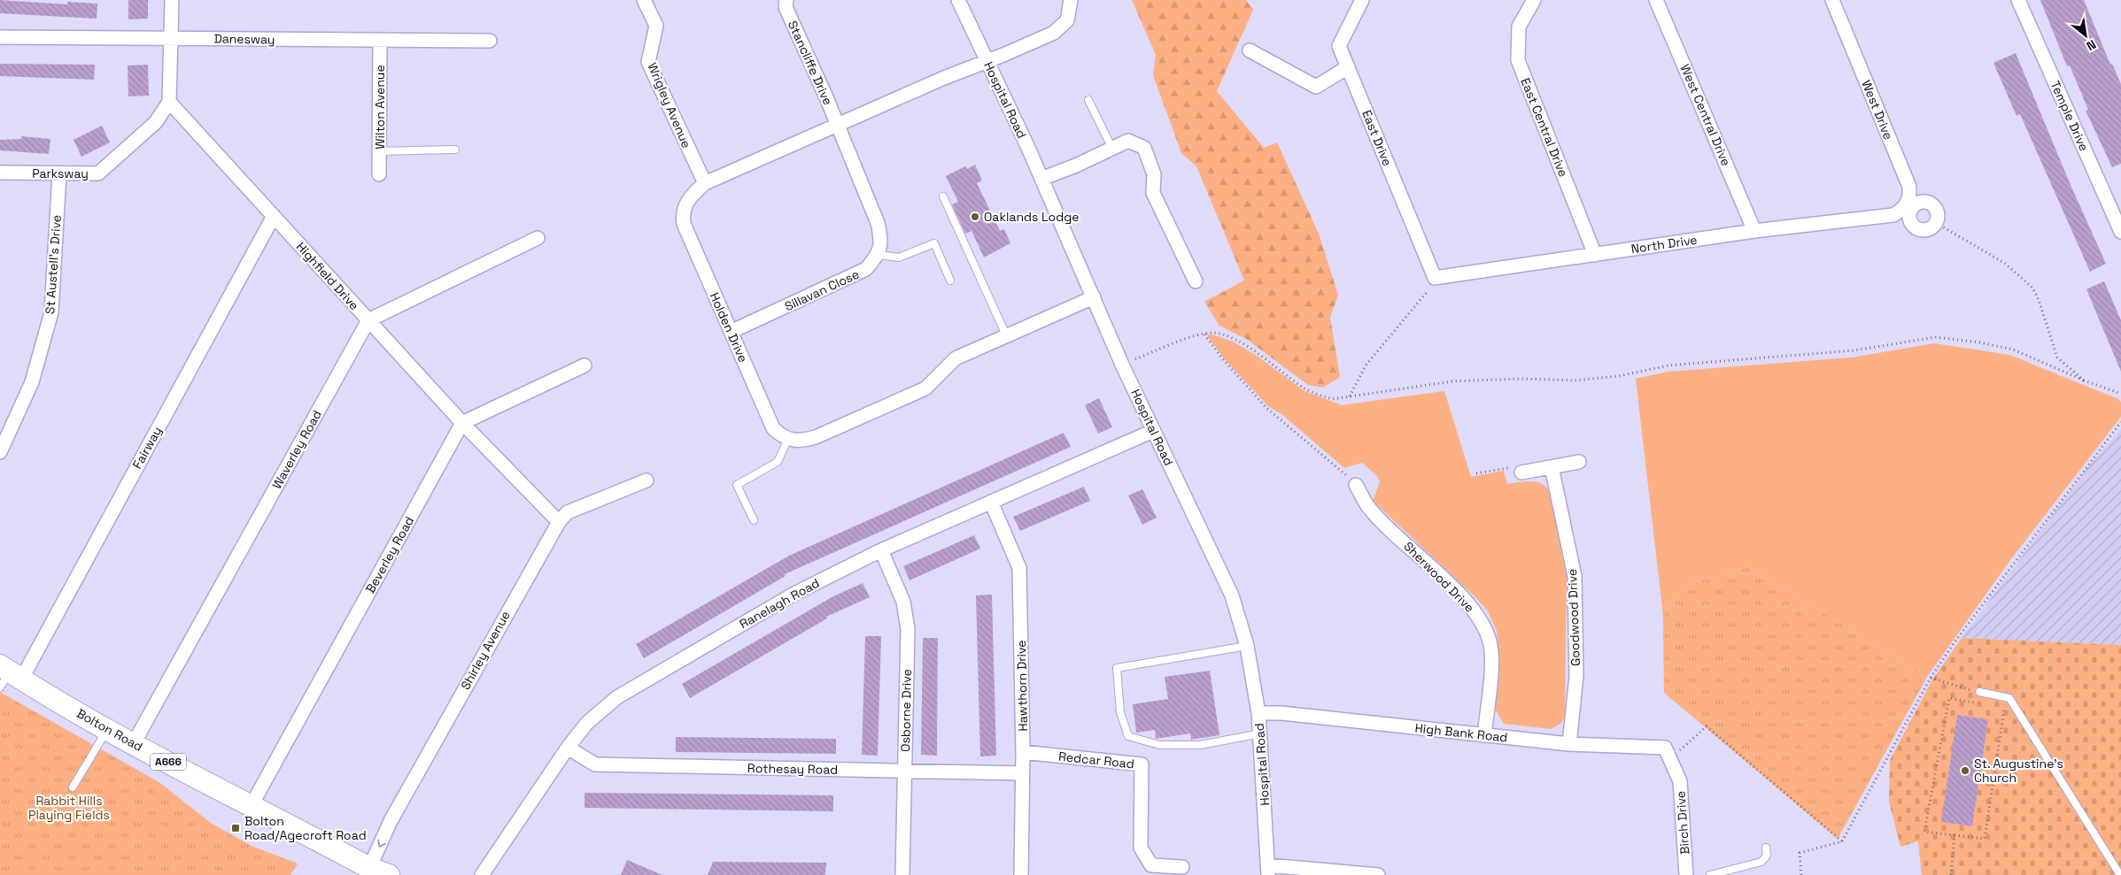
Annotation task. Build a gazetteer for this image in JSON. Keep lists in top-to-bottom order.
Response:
{
  "streets": {
    "main road": ["Bolton Road", "A666"],
    "street": [
      "Danesway",
      "Stancliffe Drive",
      "Hospital Road",
      "Wrigley Avenue",
      "Wilton Avenue",
      "West Drive",
      "West Central Drive",
      "Temple Drive",
      "East Central Drive",
      "East Drive",
      "Parksway",
      "North Drive",
      "St Austell's Drive",
      "Highfield Drive",
      "Sillavan Close",
      "Holden Drive",
      "Fairway",
      "Waverley Road",
      "Beverley Road",
      "Sherwood Drive",
      "Ranelagh Road",
      "Goodwood Drive",
      "Shirley Avenue",
      "Hawthorn Drive",
      "Osborne Drive",
      "High Bank Road",
      "Redcar Road",
      "Rothesay Road",
      "Birch Drive"
    ]
  },
  "crossings": [
    ["Danesway", "Wilton Avenue"],
    ["Stancliffe Drive", "Holden Drive"],
    ["Hospital Road", "Holden Drive"],
    ["Hospital Road", "Ranelagh Road"],
    ["Hospital Road", "High Bank Road"],
    ["Wrigley Avenue", "Holden Drive"],
    ["West Drive", "North Drive"],
    ["West Central Drive", "North Drive"],
    ["East Central Drive", "North Drive"],
    ["East Drive", "North Drive"],
    ["Parksway", "St Austell's Drive"],
    ["Parksway", "Highfield Drive"],
    ["Highfield Drive", "Fairway"],
    ["Highfield Drive", "Waverley Road"],
    ["Highfield Drive", "Beverley Road"],
    ["Highfield Drive", "Shirley Avenue"],
    ["Sillavan Close", "Holden Drive"],
    ["Fairway", "Bolton Road"],
    ["Waverley Road", "Bolton Road"],
    ["Beverley Road", "Bolton Road"],
    ["Sherwood Drive", "High Bank Road"],
    ["Ranelagh Road", "Hawthorn Drive"],
    ["Ranelagh Road", "Osborne Drive"],
    ["Ranelagh Road", "Rothesay Road"],
    ["Goodwood Drive", "High Bank Road"],
    ["Shirley Avenue", "Bolton Road"],
    ["Hawthorn Drive", "Redcar Road"],
    ["Hawthorn Drive", "Rothesay Road"],
    ["Osborne Drive", "Rothesay Road"],
    ["High Bank Road", "Birch Drive"]
  ],
  "one_way": ["Shirley Avenue"],
  "parks": ["Rabbit Hills Playing Fields"],
  "places": {
    "other": ["Oaklands Lodge", "St. Augustine's Church"],
    "transit": ["Bolton Road/Agecroft Road"]
  },
  "north": "bottom right"
}
